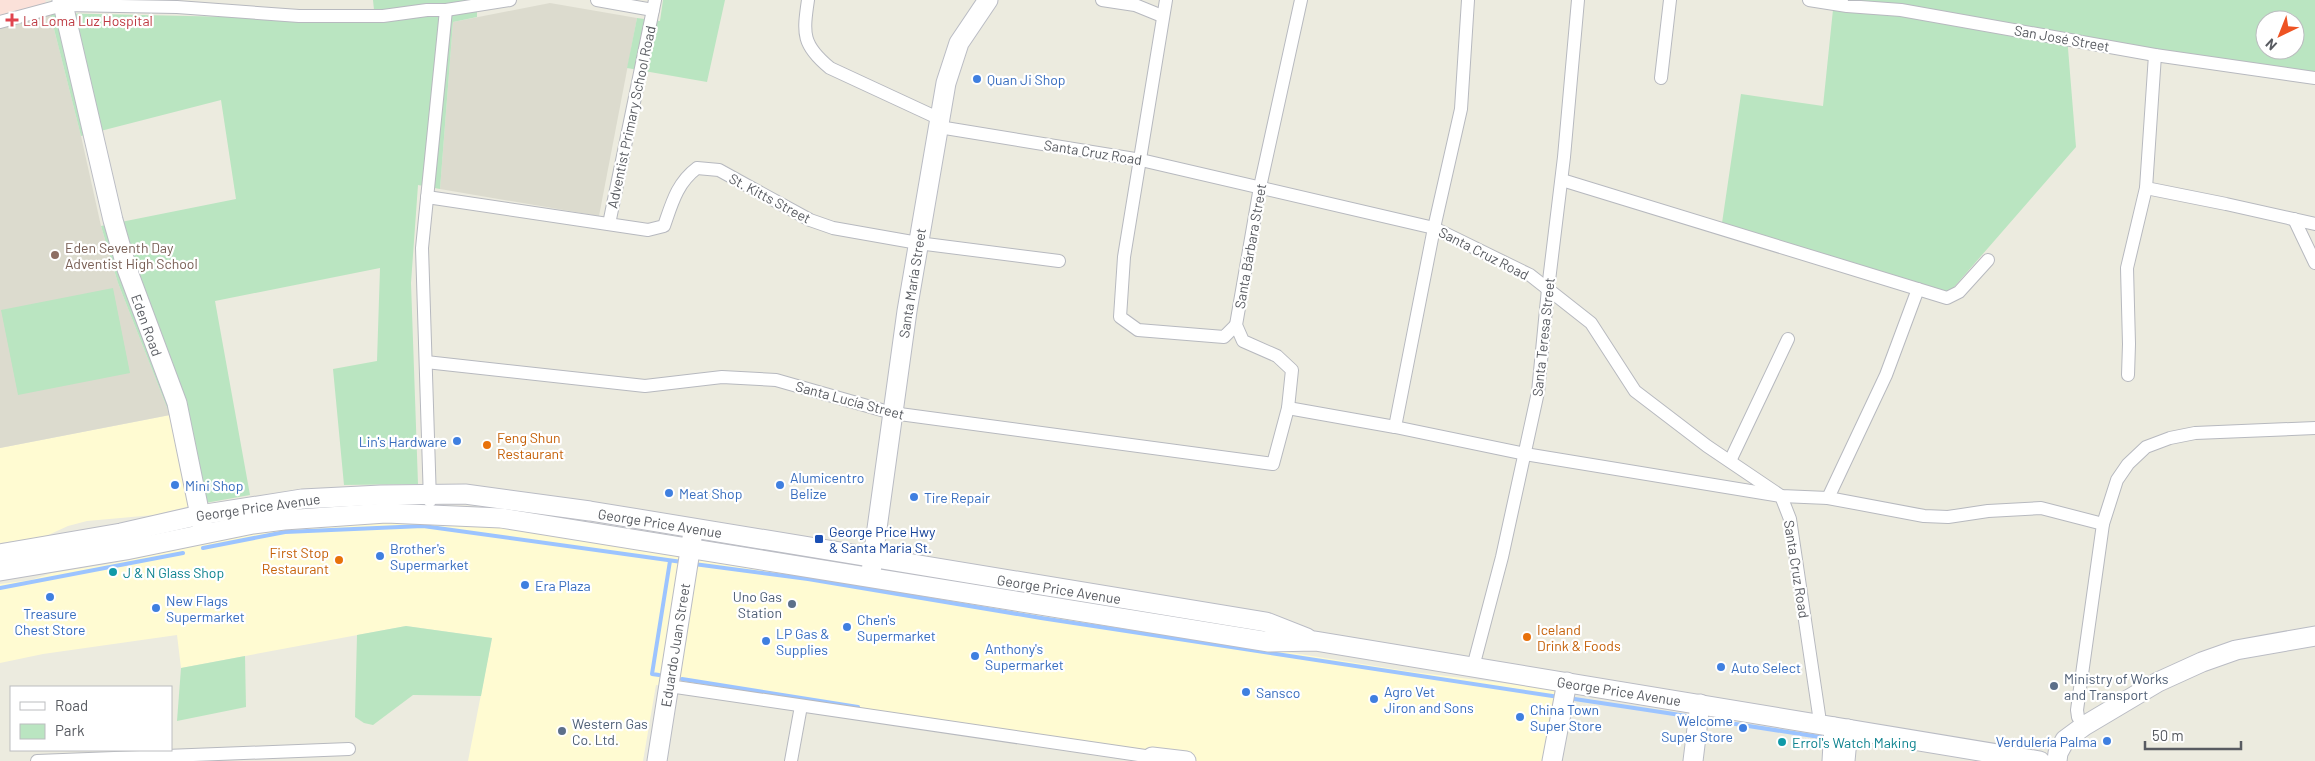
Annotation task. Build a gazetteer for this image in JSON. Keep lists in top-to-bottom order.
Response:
{
  "streets": {
    "main road": [
      "Santa María Street",
      "Eden Road",
      "George Price Avenue",
      "Eduardo Juan Street"
    ],
    "street": [
      "San José Street",
      "Adventist Primary School Road",
      "Santa Cruz Road",
      "St. Kitts Street",
      "Santa Bárbara Street",
      "Santa Teresa Street",
      "Santa Lucía Street"
    ]
  },
  "crossings": [
    ["Adventist Primary School Road", "St. Kitts Street"],
    ["Santa Cruz Road", "Santa Bárbara Street"],
    ["Santa Cruz Road", "Santa María Street"],
    ["Santa Cruz Road", "Santa Teresa Street"],
    ["Santa Cruz Road", "George Price Avenue"],
    ["St. Kitts Street", "Santa María Street"],
    ["Santa María Street", "Santa Lucía Street"],
    ["Santa María Street", "George Price Avenue"],
    ["Eden Road", "George Price Avenue"],
    ["Santa Teresa Street", "George Price Avenue"],
    ["George Price Avenue", "Eduardo Juan Street"]
  ],
  "places": {
    "health": ["La Loma Luz Hospital"],
    "other": [
      "Quan Ji Shop",
      "Eden Seventh Day Adventist High School",
      "Lin's Hardware",
      "Feng Shun Restaurant",
      "Mini Shop",
      "Alumicentro Belize",
      "Meat Shop",
      "Tire Repair",
      "Brother's Supermarket",
      "First Stop Restaurant",
      "J & N Glass Shop",
      "Era Plaza",
      "Treasure Chest Store",
      "Uno Gas Station",
      "New Flags Supermarket",
      "Chen's Supermarket",
      "Iceland Drink & Foods",
      "LP Gas & Supplies",
      "Anthony's Supermarket",
      "Auto Select",
      "Ministry of Works and Transport",
      "Sansco",
      "Agro Vet Jiron and Sons",
      "China Town Super Store",
      "Welcome Super Store",
      "Western Gas Co. Ltd.",
      "Verdulería Palma",
      "Errol's Watch Making"
    ],
    "transit": ["George Price Hwy & Santa Maria St."]
  },
  "legend": ["Road", "Park"],
  "scale_bar": "50 m",
  "north": "bottom left"
}
